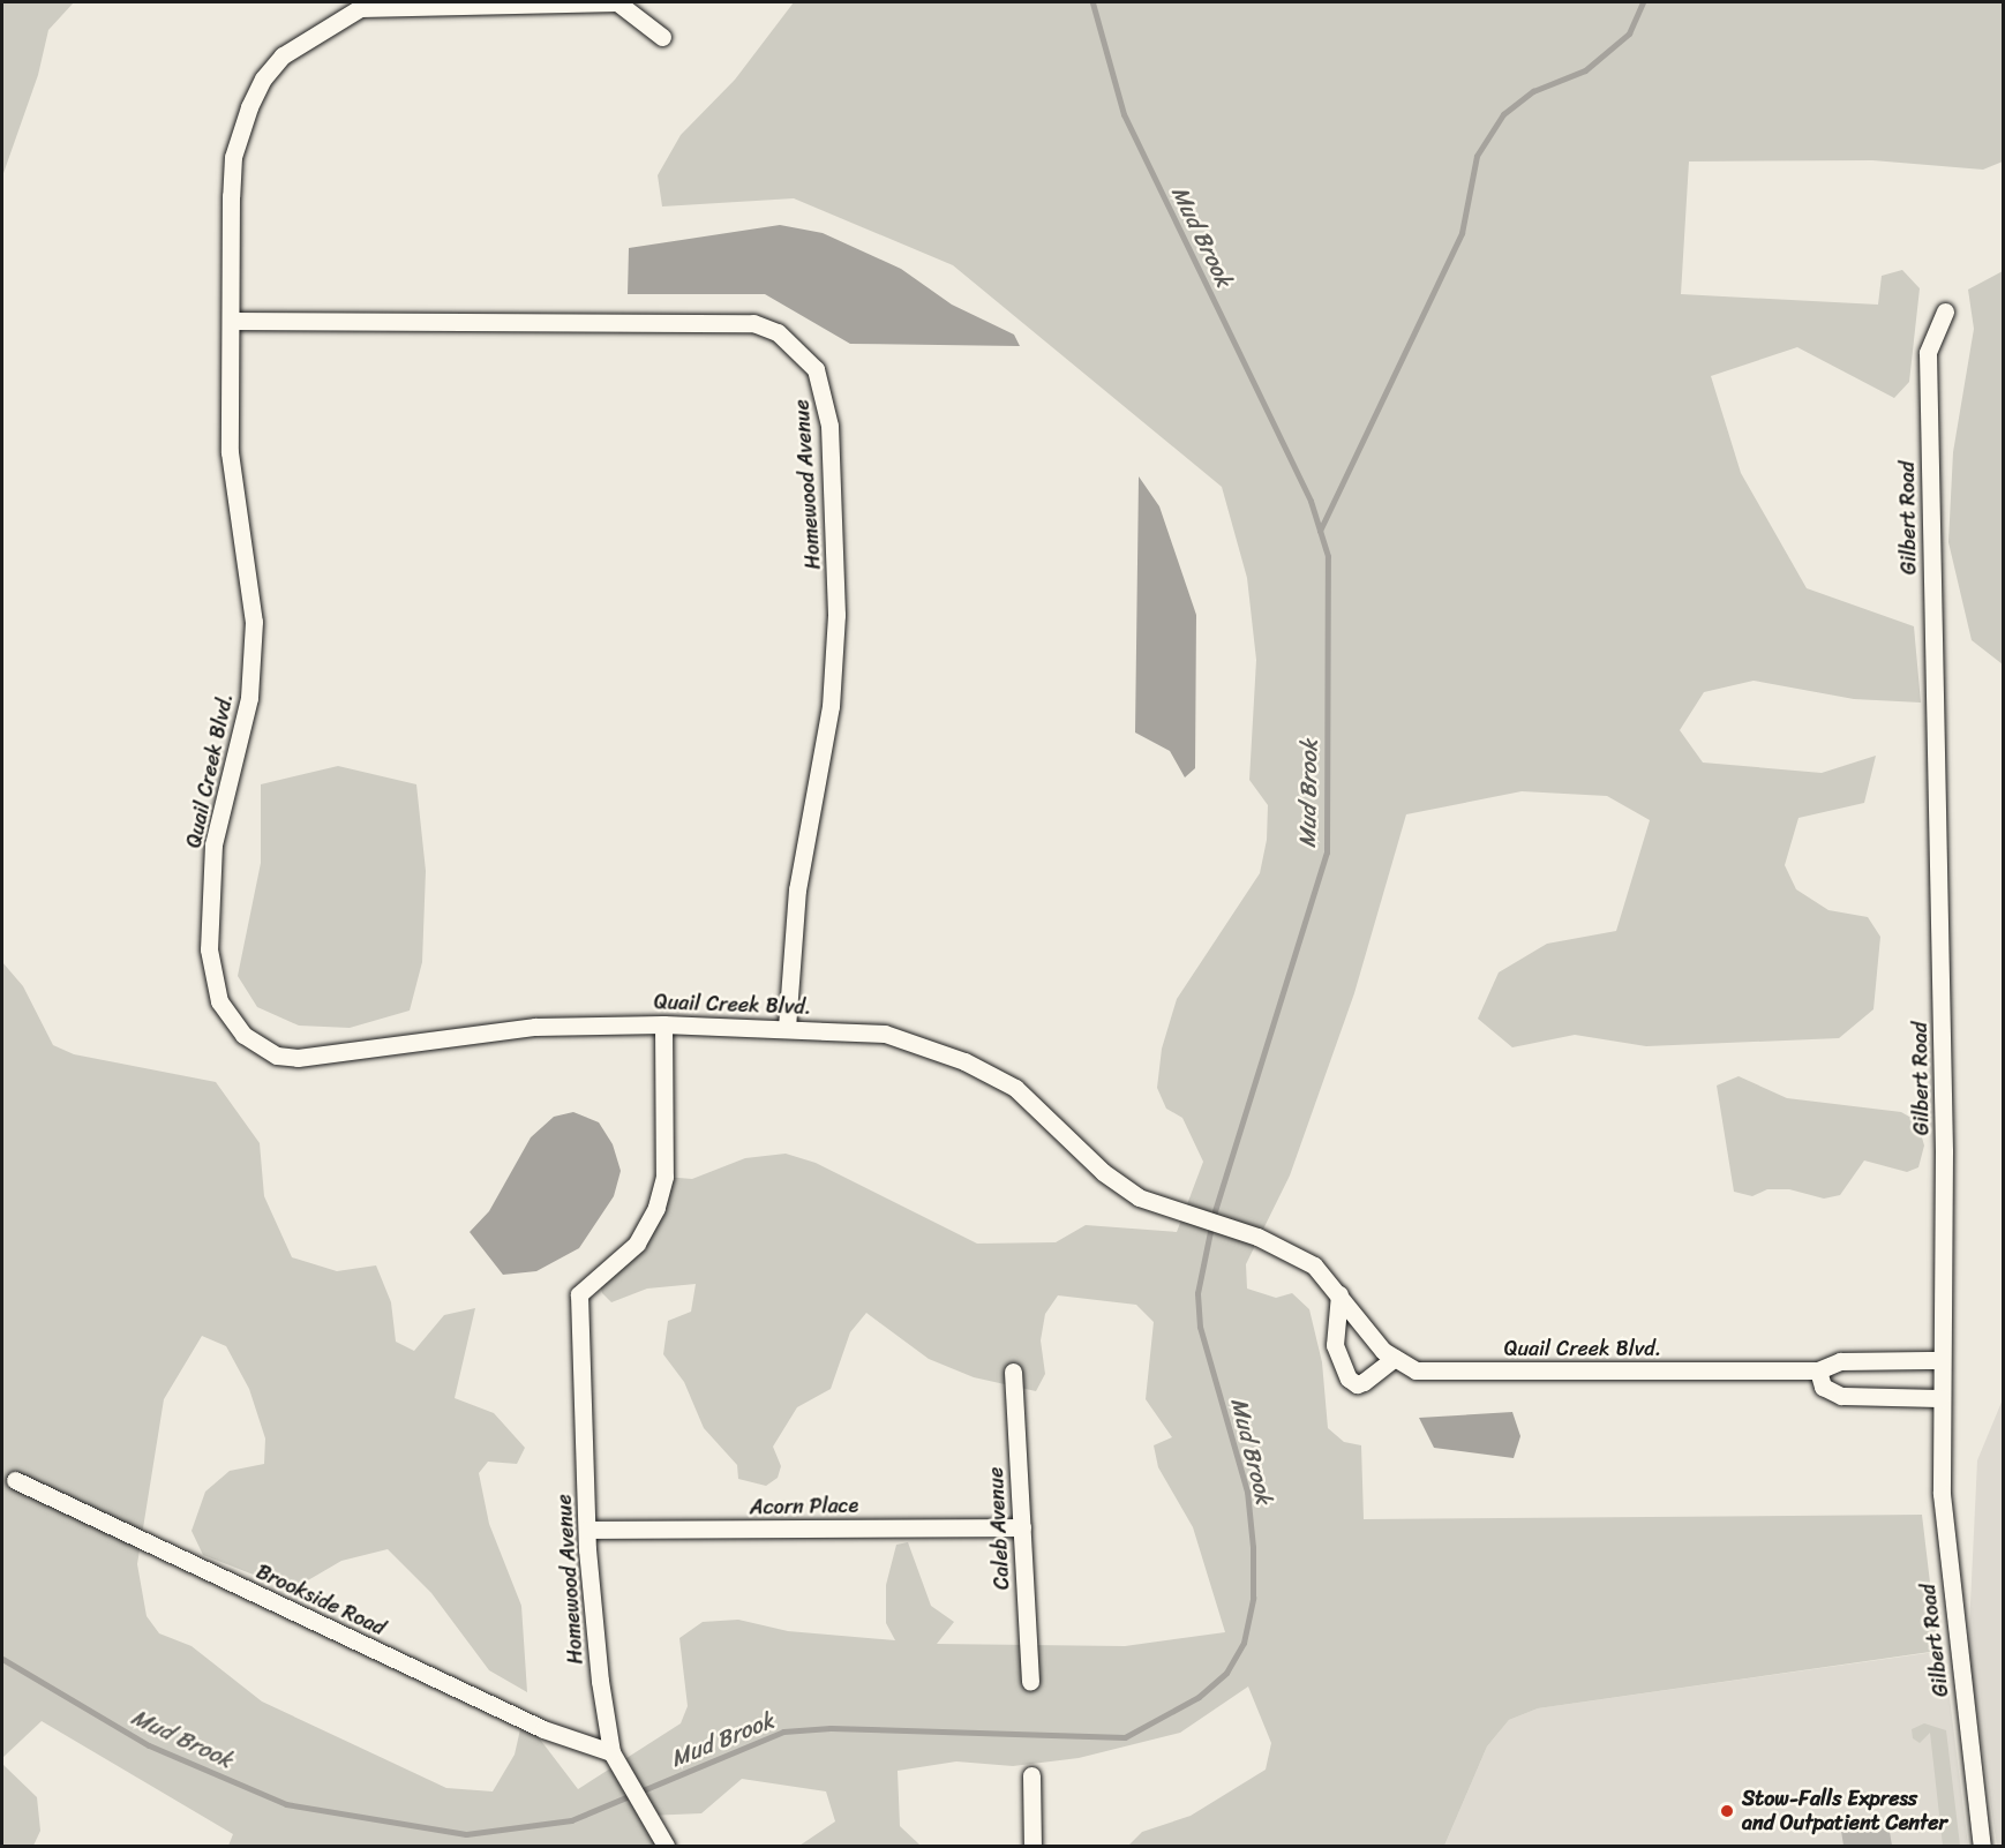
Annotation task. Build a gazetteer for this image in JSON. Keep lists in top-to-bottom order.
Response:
{
  "streets": {
    "street": [
      "Homewood Avenue",
      "Gilbert Road",
      "Quail Creek Blvd.",
      "Acorn Place",
      "Caleb Avenue",
      "Brookside Road"
    ]
  },
  "crossings": [
    ["Homewood Avenue", "Quail Creek Blvd."],
    ["Homewood Avenue", "Acorn Place"],
    ["Homewood Avenue", "Brookside Road"],
    ["Gilbert Road", "Quail Creek Blvd."],
    ["Acorn Place", "Caleb Avenue"]
  ],
  "water": ["Mud Brook"],
  "places": ["Stow-Falls Express and Outpatient Center"]
}
